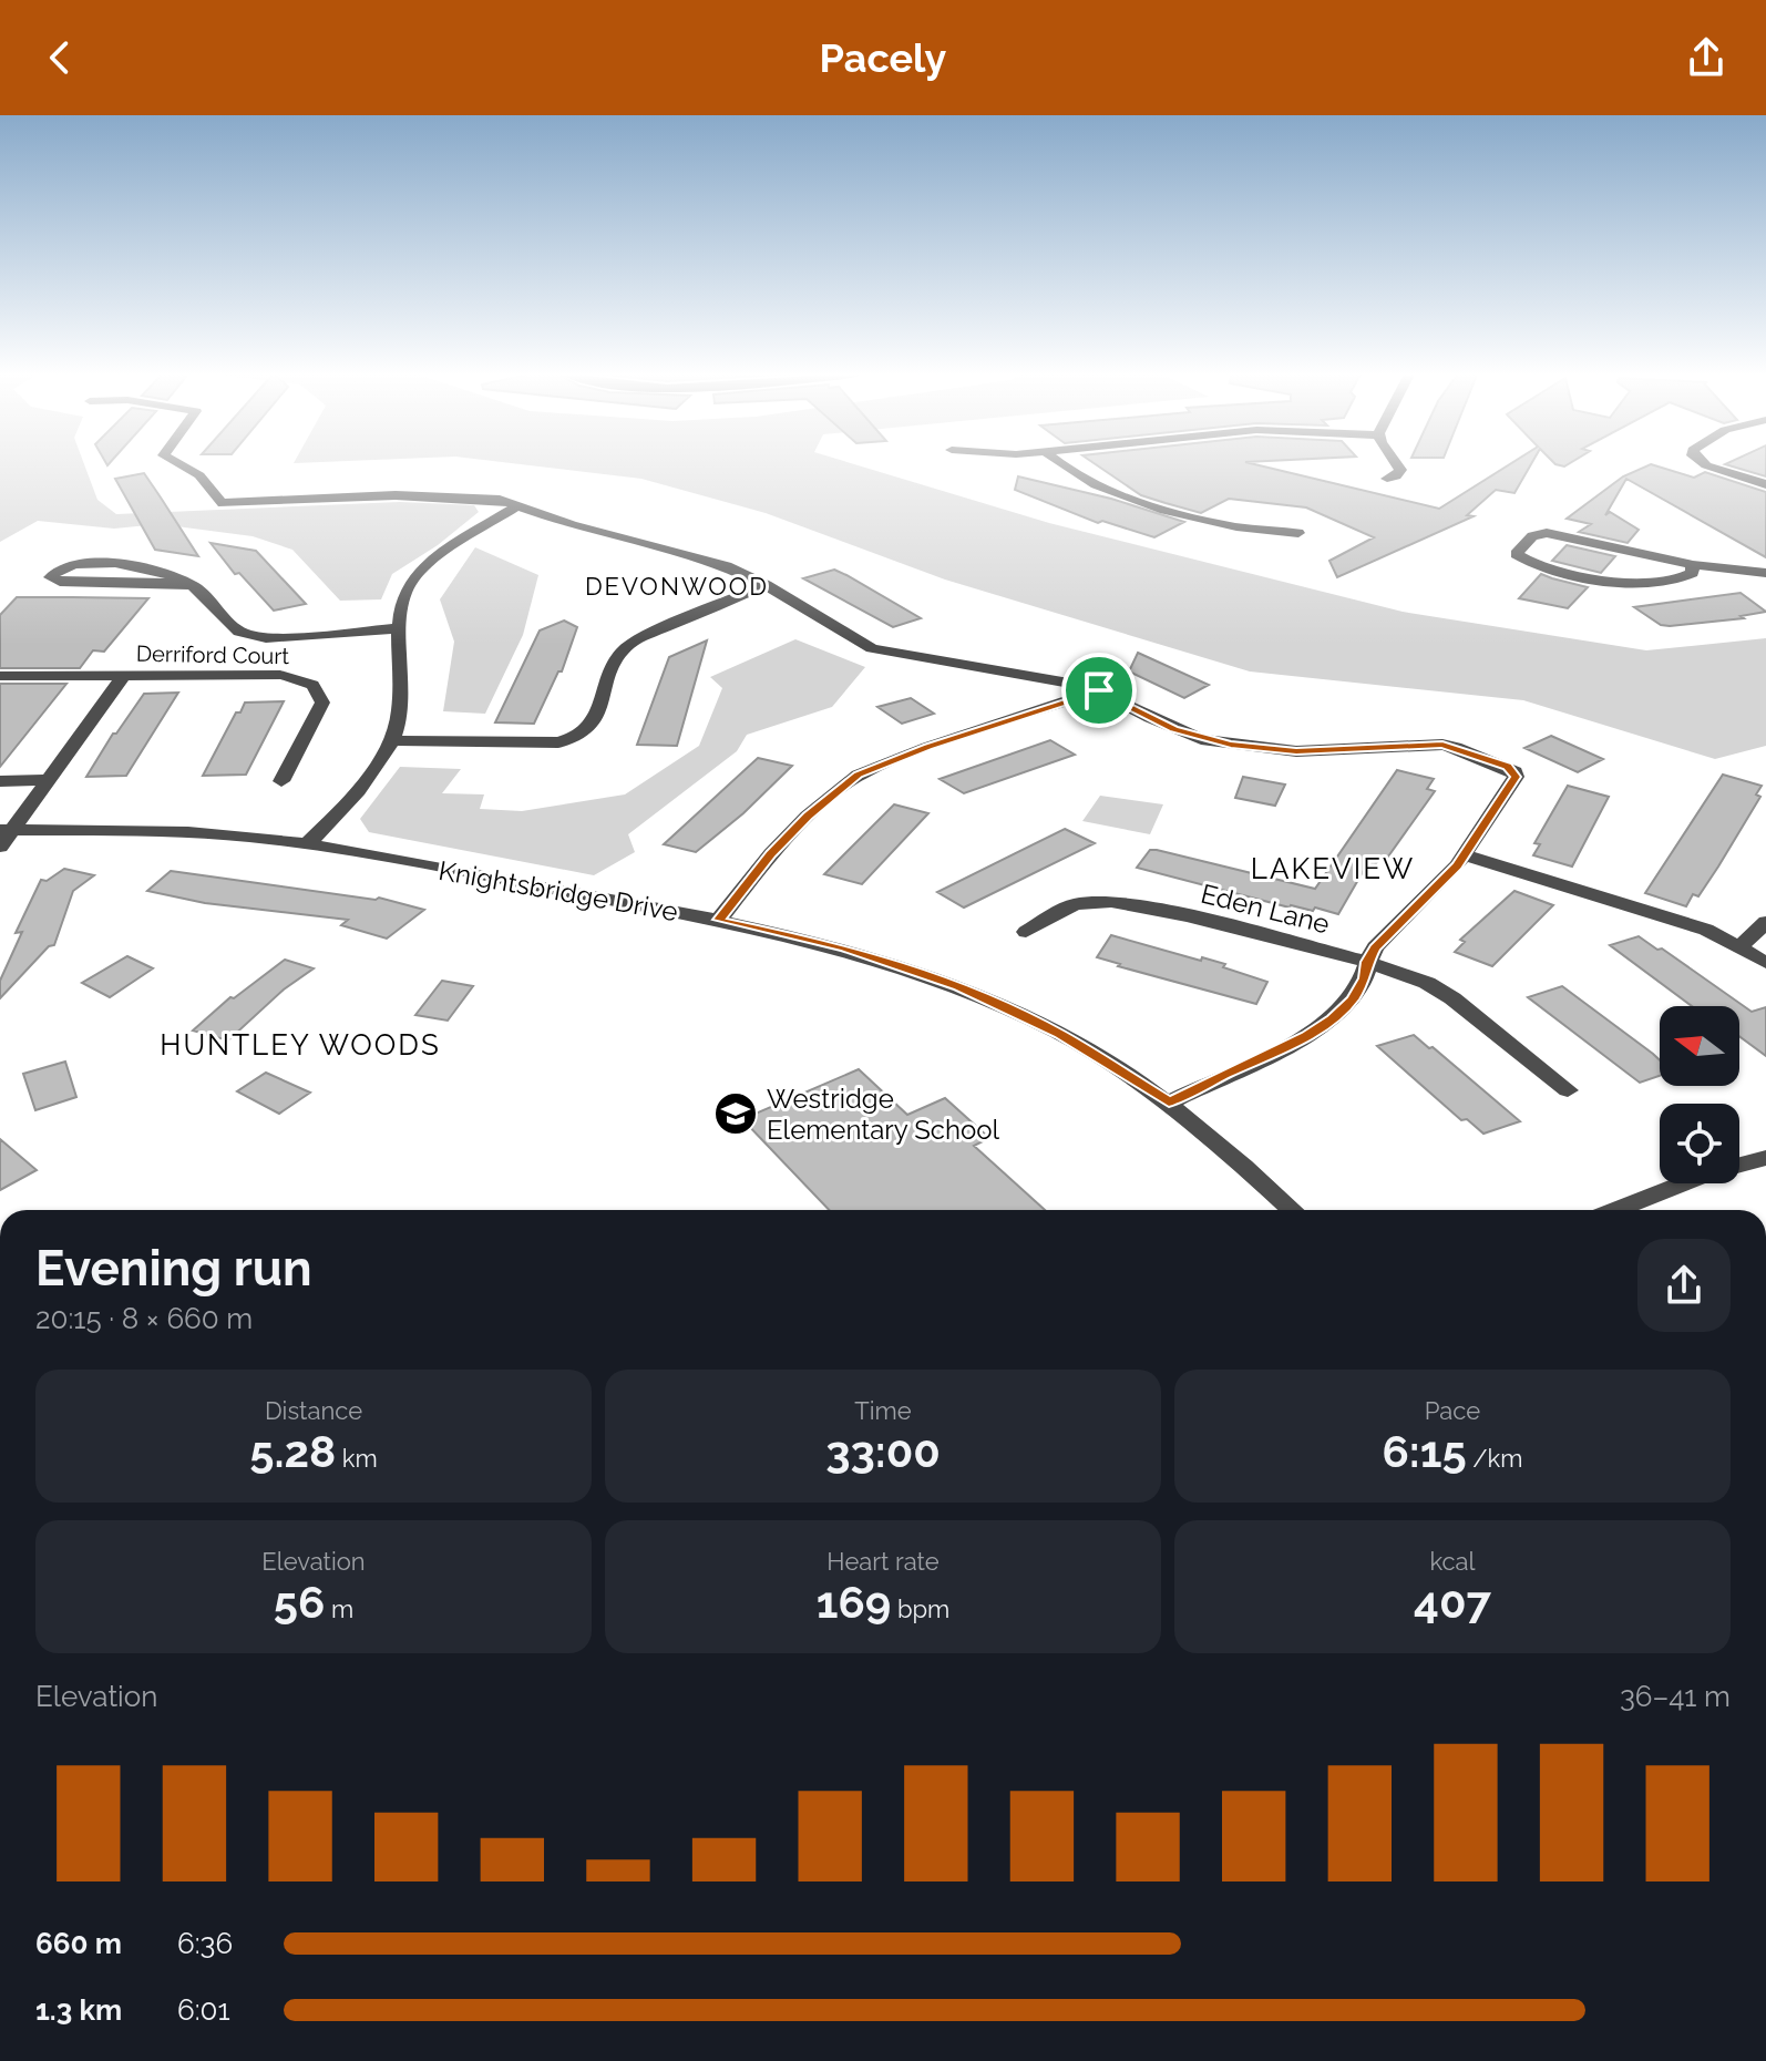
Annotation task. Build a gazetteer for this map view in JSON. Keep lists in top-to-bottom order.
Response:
{
  "streets": {
    "street": ["Derriford Court", "Knightsbridge Drive", "Eden Lane"]
  },
  "districts": ["DEVONWOOD", "LAKEVIEW", "HUNTLEY WOODS"],
  "places": {
    "school or university": ["Westridge Elementary School"]
  },
  "north": "left",
  "page": {
    "header": "Pacely",
    "heading": ["Evening run", "20:15 · 8 × 660 m"],
    "stats": [
      ["Distance", "5.28 km"],
      ["Time", "33:00"],
      ["Pace", "6:15 /km"],
      ["Elevation", "56 m"],
      ["Heart rate", "169 bpm"],
      ["kcal", "407"]
    ],
    "chart": ["Elevation", "36–41 m"],
    "list": [
      {
        "name": "660 m",
        "note": "6:36"
      },
      {
        "name": "1.3 km",
        "note": "6:01"
      }
    ]
  }
}
